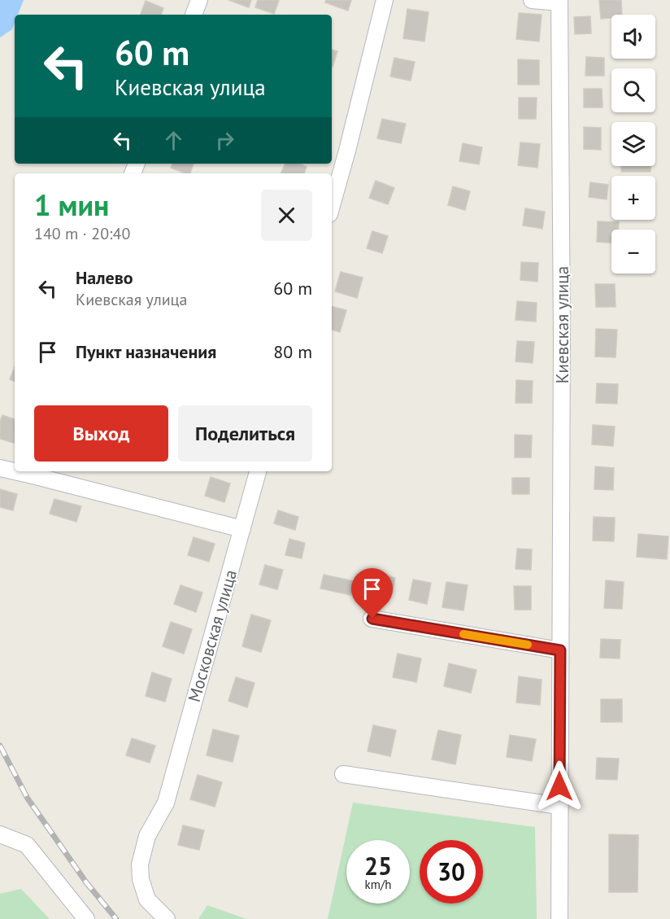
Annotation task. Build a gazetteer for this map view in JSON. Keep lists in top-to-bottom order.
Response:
{
  "streets": {
    "street": ["Киевская улица", "Московская улица"]
  },
  "page": {
    "map_buttons": ["+", "−"],
    "turn": ["60 m", "Киевская улица"],
    "heading": ["1 мин", "140 m · 20:40"],
    "list": [
      {
        "name": "Налево",
        "note": "Киевская улица",
        "value": "60 m"
      },
      {
        "name": "Пункт назначения",
        "value": "80 m"
      }
    ],
    "buttons": ["Выход", "Поделиться"],
    "speed": "25 km/h",
    "limit": "30"
  }
}
